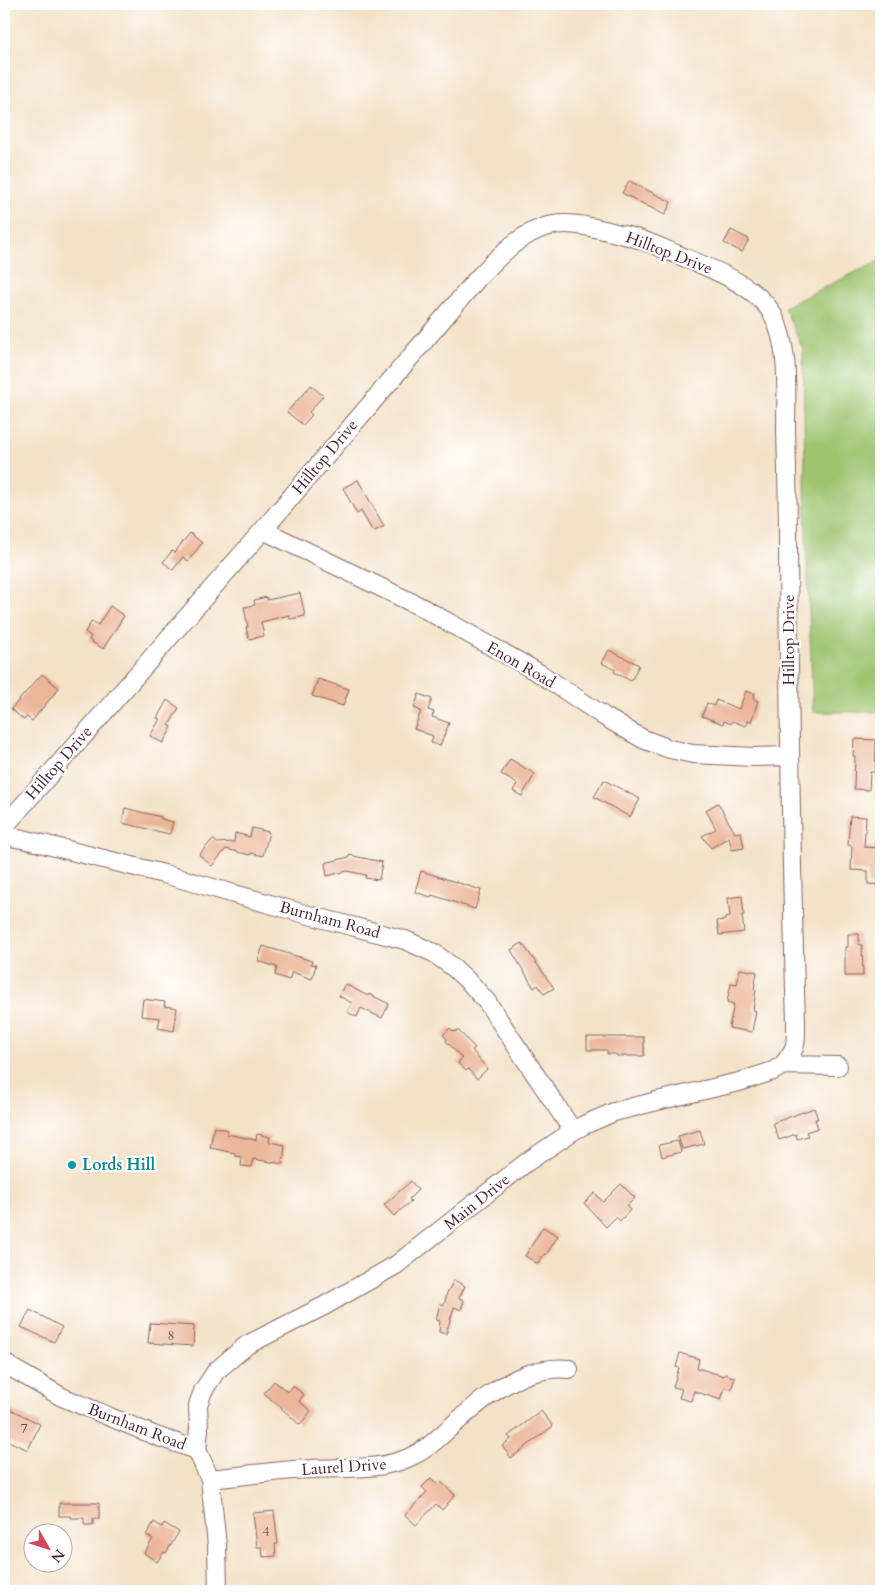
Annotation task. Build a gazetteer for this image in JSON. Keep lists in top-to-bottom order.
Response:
{
  "streets": {
    "street": [
      "Hilltop Drive",
      "Enon Road",
      "Burnham Road",
      "Main Drive",
      "Laurel Drive"
    ]
  },
  "crossings": [
    ["Hilltop Drive", "Enon Road"],
    ["Hilltop Drive", "Main Drive"],
    ["Burnham Road", "Main Drive"],
    ["Burnham Road", "Laurel Drive"]
  ],
  "places": ["Lords Hill"],
  "house_numbers": ["8", "7", "4"],
  "north": "bottom right"
}
